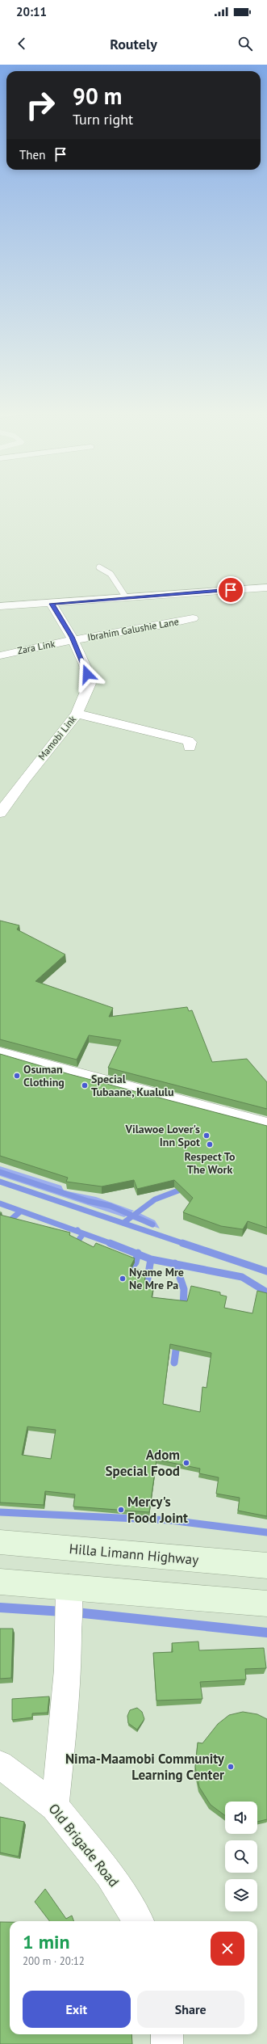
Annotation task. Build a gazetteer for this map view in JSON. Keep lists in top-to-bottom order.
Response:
{
  "streets": {
    "main road": ["Hilla Limann Highway"],
    "street": [
      "Ibrahim Galushie Lane",
      "Zara Link",
      "Mamobi Link",
      "Old Brigade Road"
    ]
  },
  "crossings": [
    ["Ibrahim Galushie Lane", "Zara Link"],
    ["Ibrahim Galushie Lane", "Mamobi Link"],
    ["Zara Link", "Mamobi Link"]
  ],
  "places": [
    "Osuman Clothing",
    "Special Tubaane, Kualulu",
    "Vilawoe Lover's Inn Spot",
    "Respect To The Work",
    "Nyame Mre Ne Mre Pa",
    "Adom Special Food",
    "Mercy's Food Joint",
    "Nima-Maamobi Community Learning Center"
  ],
  "page": {
    "status": "20:11",
    "header": "Routely",
    "turn": ["90 m", "Turn right"],
    "then": "Then",
    "heading": ["1 min", "200 m · 20:12"],
    "buttons": ["Exit", "Share"]
  }
}
